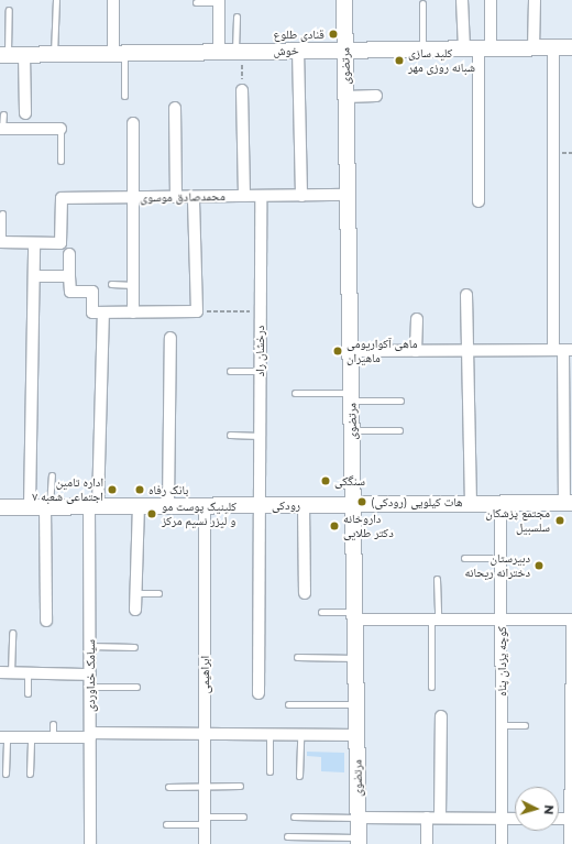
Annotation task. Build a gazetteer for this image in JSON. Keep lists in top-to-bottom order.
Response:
{
  "streets": {
    "main road": ["خوش", "مرتضوی", "رودکی"],
    "street": [
      "محمدصادق موسوی",
      "درخشان راد",
      "کوچه یزدان پناه",
      "ابراهیمی",
      "سیامک خداوردی"
    ]
  },
  "crossings": [
    ["خوش", "مرتضوی"],
    ["مرتضوی", "محمدصادق موسوی"],
    ["مرتضوی", "رودکی"],
    ["محمدصادق موسوی", "درخشان راد"],
    ["درخشان راد", "رودکی"],
    ["رودکی", "کوچه یزدان پناه"],
    ["رودکی", "ابراهیمی"],
    ["رودکی", "سیامک خداوردی"]
  ],
  "places": [
    "قنادی طلوع",
    "کلید سازی شبانه روزی مهر",
    "ماهی آکواریومی ماهیران",
    "سنگکی",
    "اداره تامین اجتماعی شعبه ۷",
    "بانک رفاه",
    "هات کیلویی (رودکی)",
    "کلینیک پوست مو و لیزر نسیم مرکز",
    "مجتمع پزشکان سلسبیل",
    "داروخانه دکتر طلایی",
    "دبیرستان دخترانه ریحانه"
  ],
  "north": "right"
}
